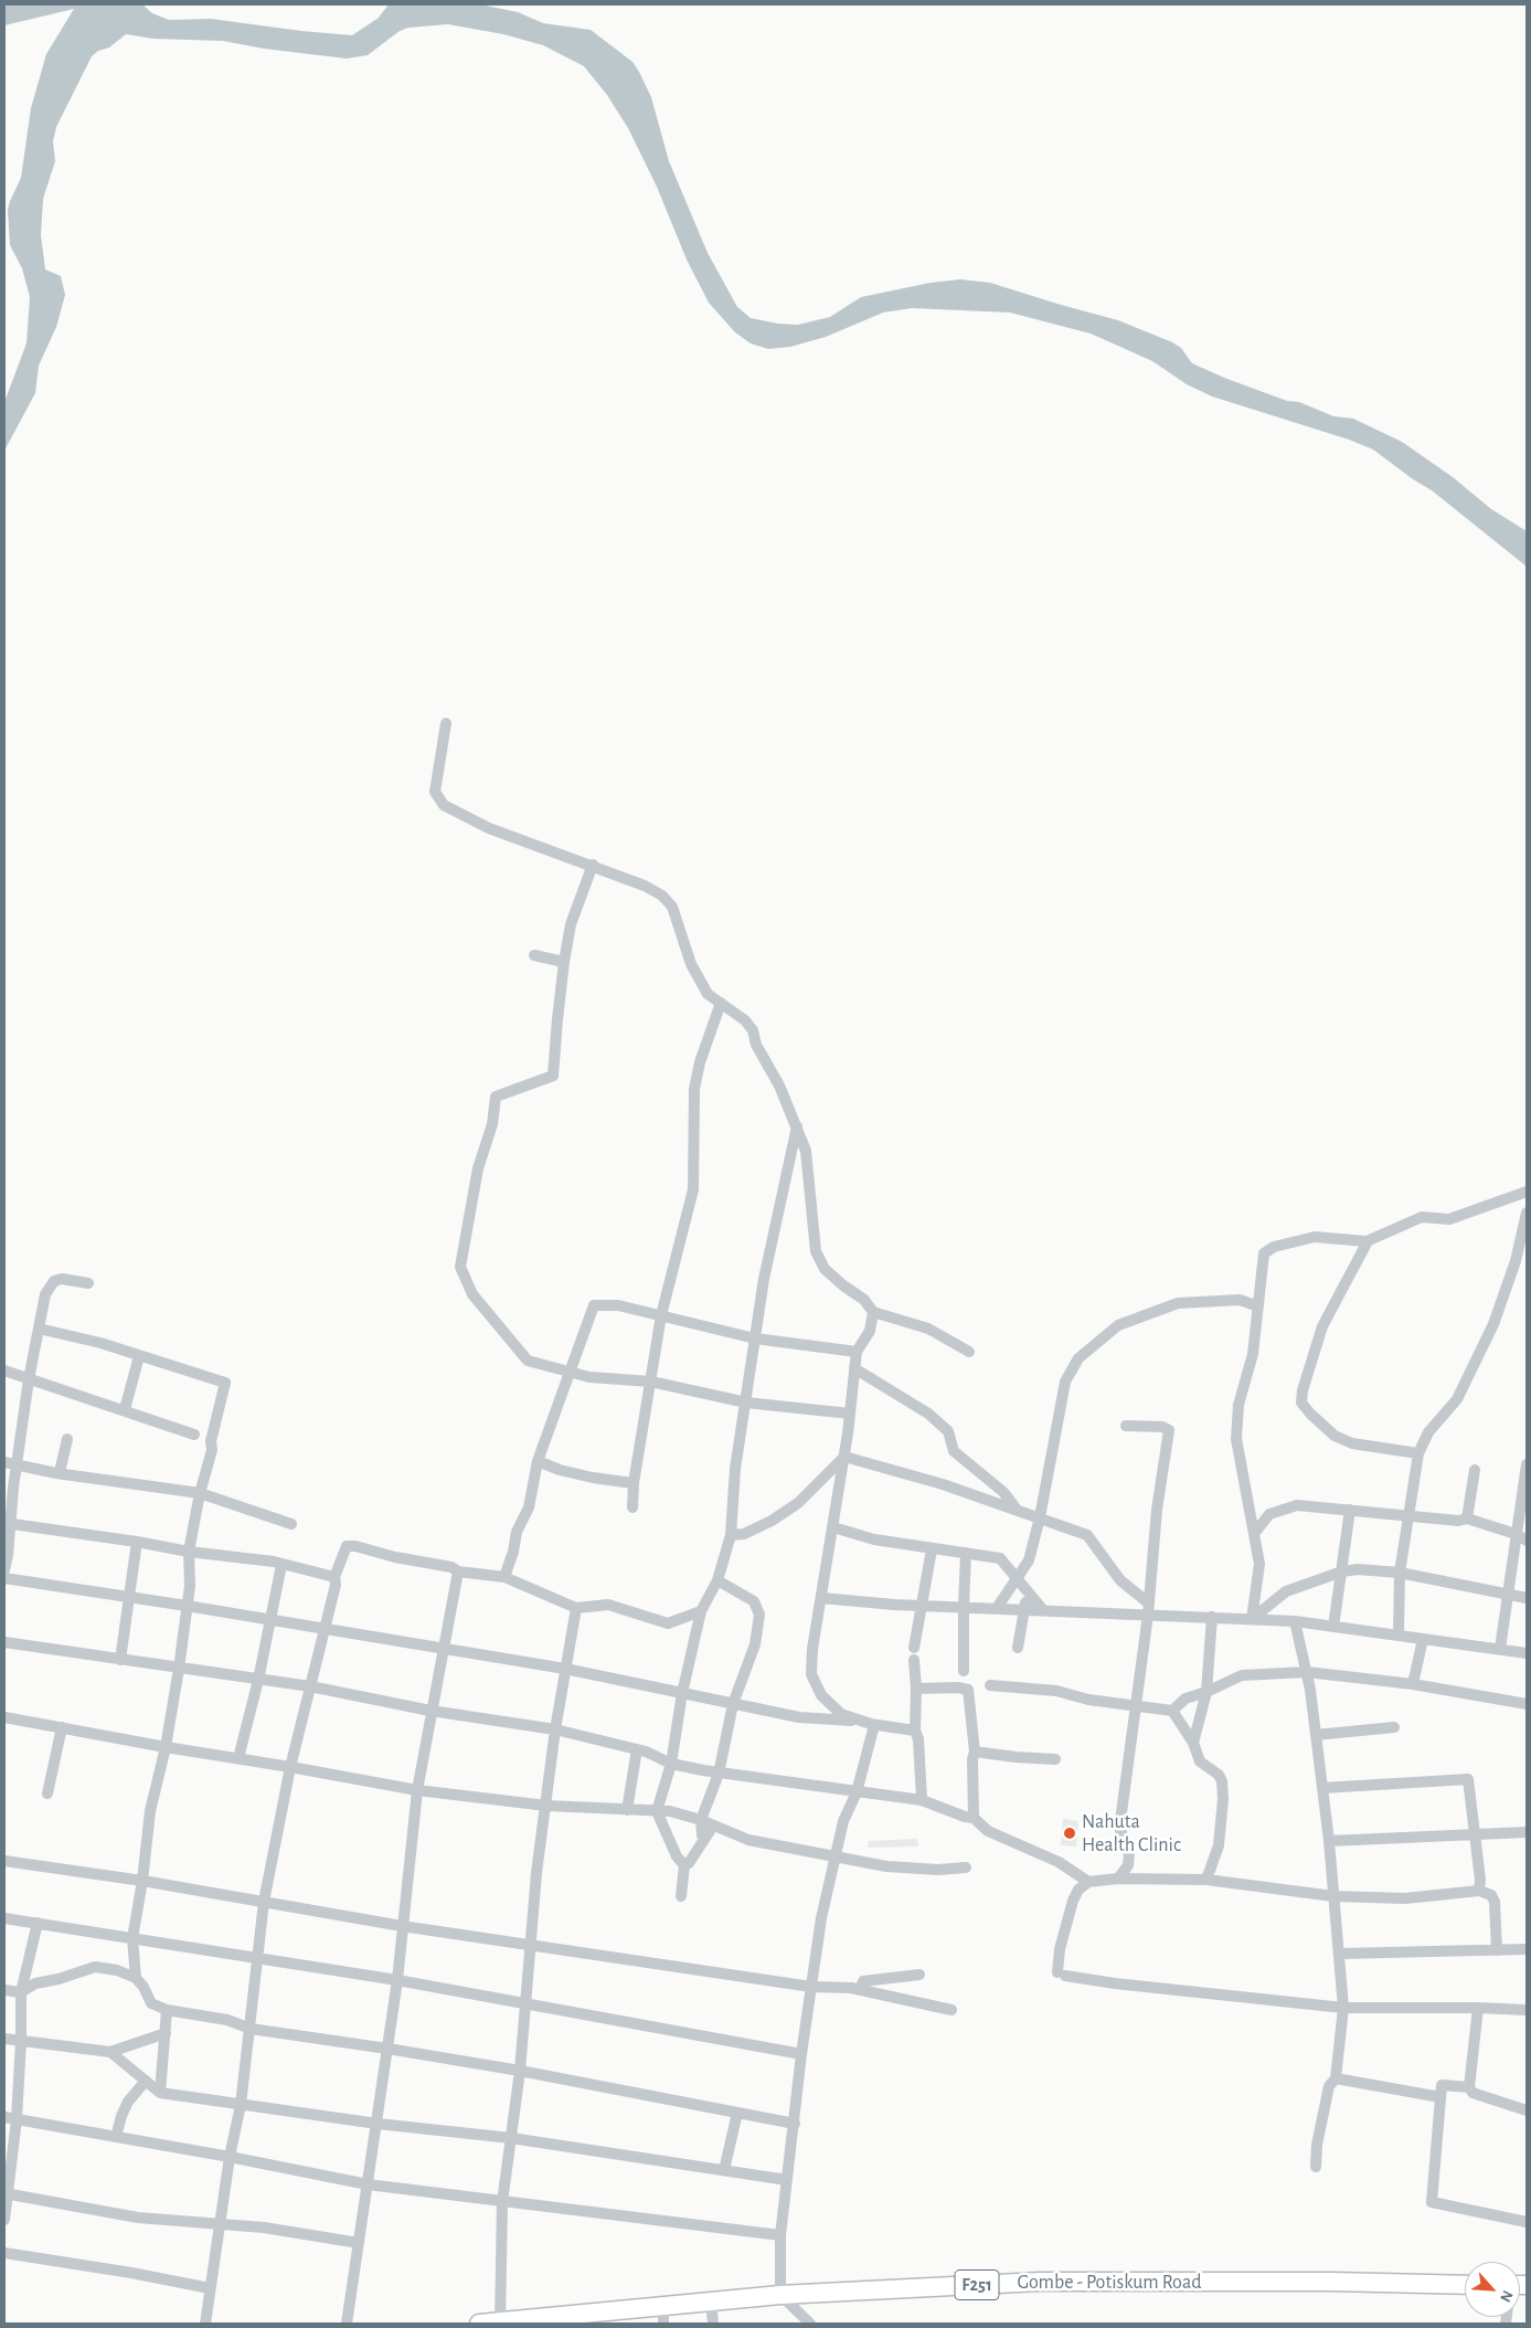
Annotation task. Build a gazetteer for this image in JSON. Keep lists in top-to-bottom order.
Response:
{
  "streets": {
    "main road": ["Gombe - Potiskum Road", "F251"]
  },
  "places": ["Nahuta Health Clinic"],
  "north": "bottom right"
}
